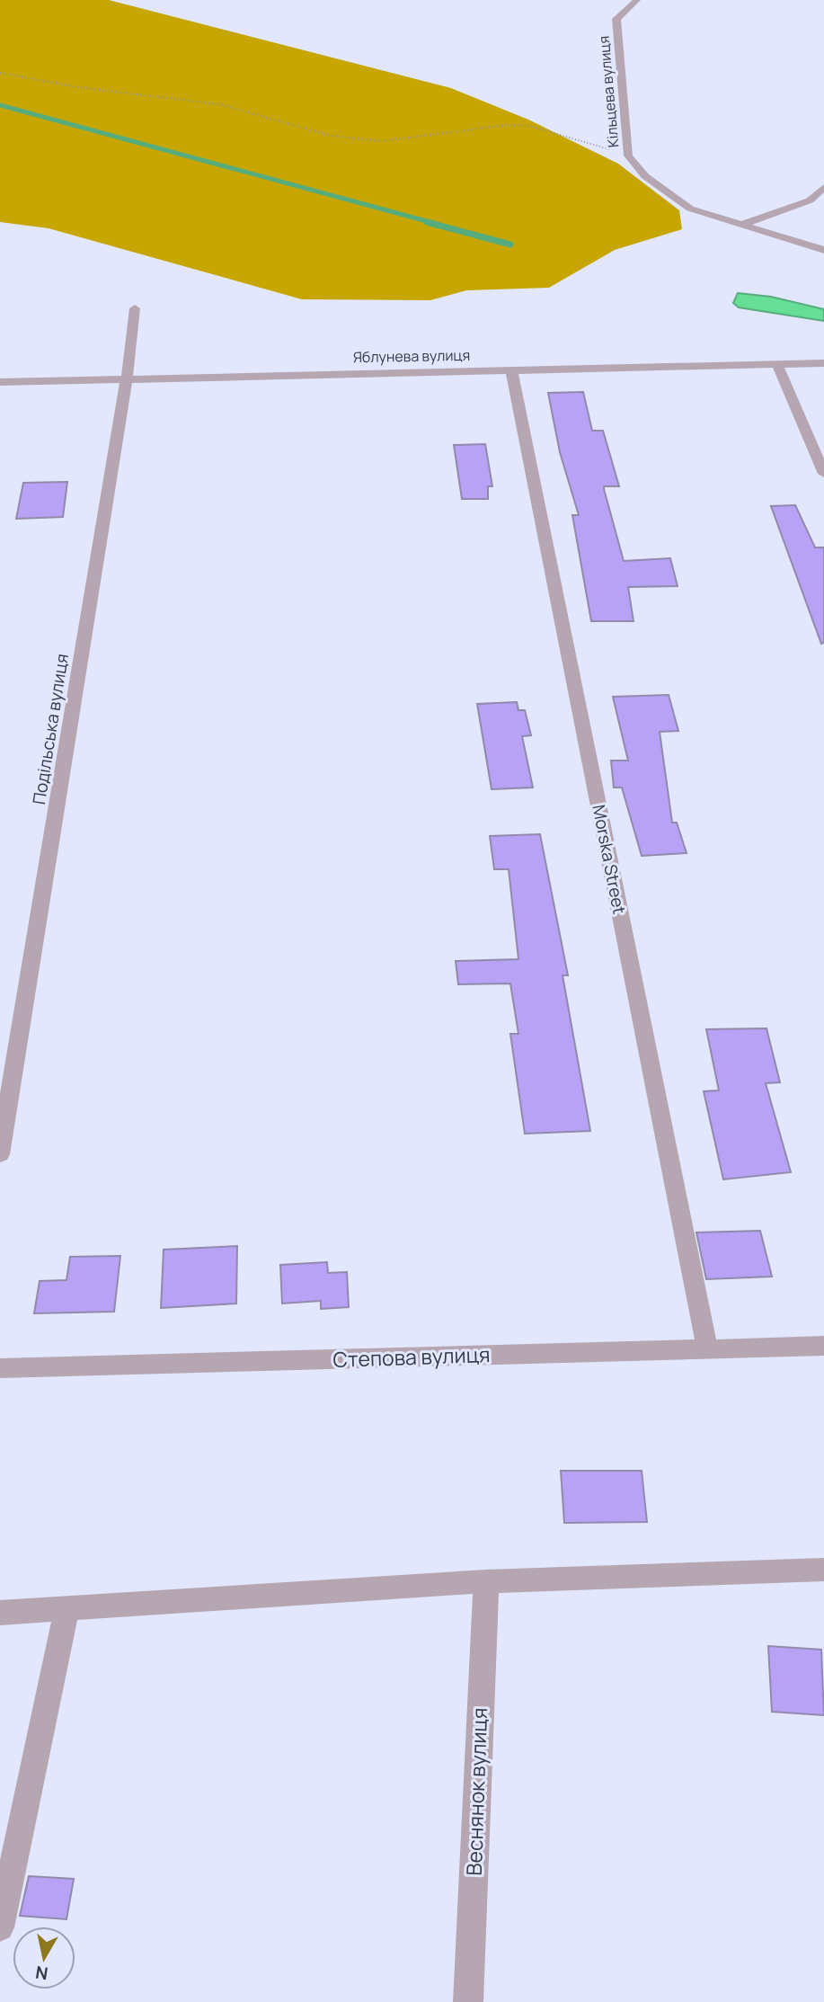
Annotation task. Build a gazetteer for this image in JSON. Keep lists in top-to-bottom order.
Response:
{
  "streets": {
    "street": [
      "Кільцева вулиця",
      "Яблунева вулиця",
      "Подільська вулиця",
      "Morska Street",
      "Степова вулиця",
      "Веснянок вулиця"
    ]
  },
  "crossings": [
    ["Яблунева вулиця", "Подільська вулиця"],
    ["Яблунева вулиця", "Morska Street"],
    ["Morska Street", "Степова вулиця"]
  ],
  "north": "bottom"
}
